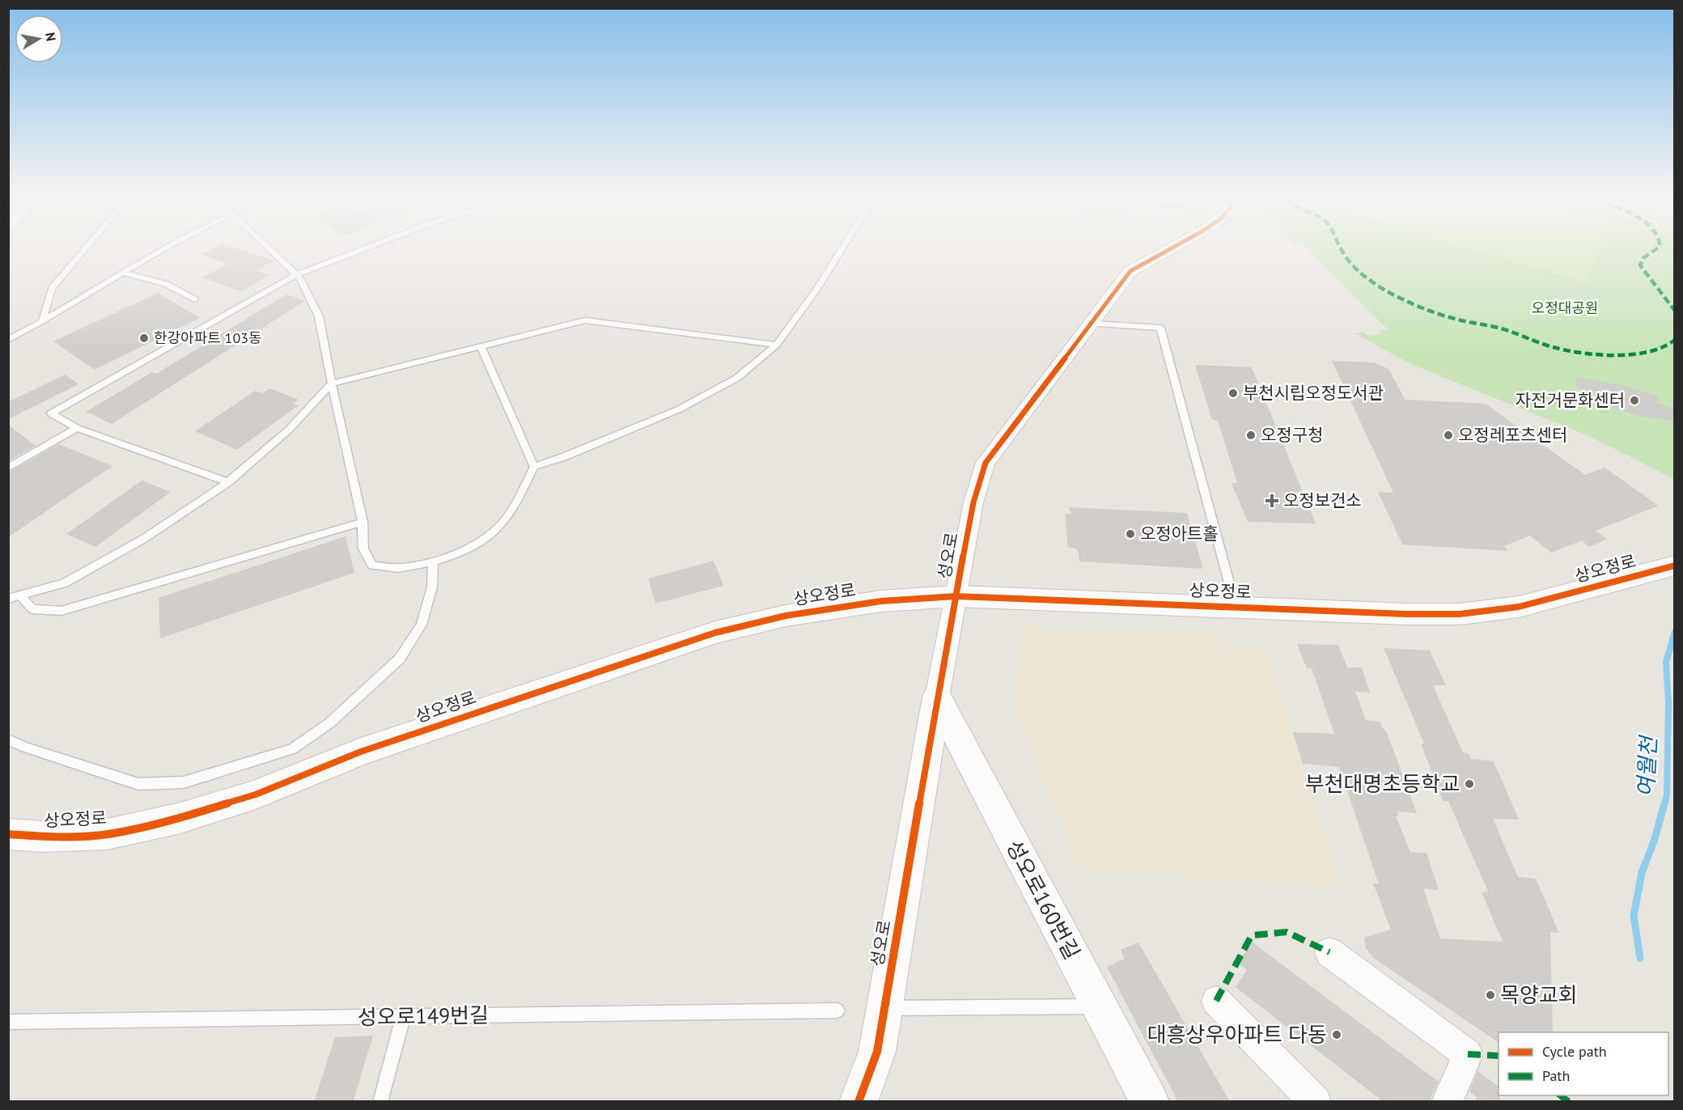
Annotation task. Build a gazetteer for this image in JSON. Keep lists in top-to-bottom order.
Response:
{
  "streets": {
    "street": ["성오로", "상오정로", "성오로160번길"],
    "lane": ["성오로149번길"]
  },
  "crossings": [
    ["성오로", "상오정로"],
    ["성오로", "성오로160번길"]
  ],
  "water": ["여월천"],
  "parks": ["오정대공원"],
  "places": {
    "other": [
      "한강아파트 103동",
      "부천시립오정도서관",
      "자전거문화센터",
      "오정구청",
      "오정레포츠센터",
      "오정아트홀",
      "부천대명초등학교",
      "목양교회",
      "대흥상우아파트 다동"
    ],
    "health": ["오정보건소"]
  },
  "legend": ["Cycle path", "Path"],
  "north": "right"
}
